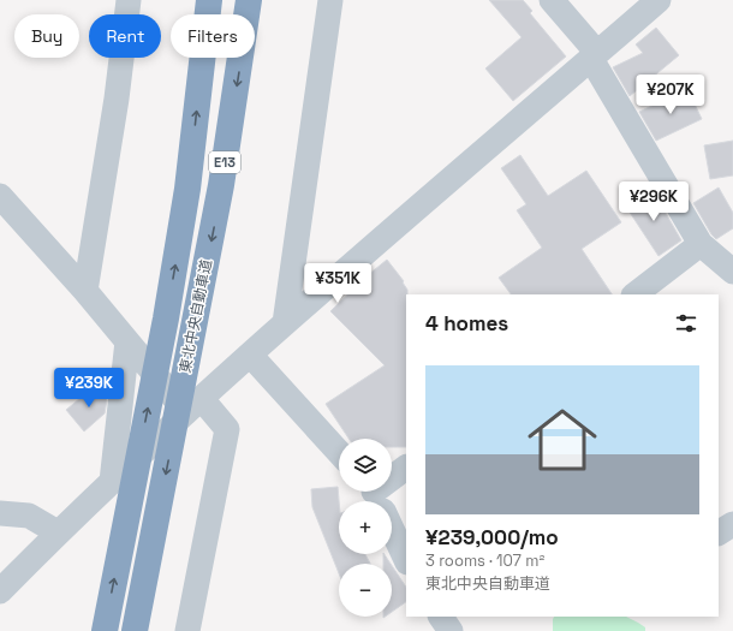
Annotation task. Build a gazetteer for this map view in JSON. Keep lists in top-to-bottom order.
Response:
{
  "streets": {
    "highway": ["E13", "東北中央自動車道"]
  },
  "page": {
    "chip": ["Buy", "Rent", "Filters"],
    "price": [
      "¥207K",
      "¥296K",
      "¥351K",
      "¥239K"
    ],
    "heading": "4 homes",
    "list": [
      {
        "name": "¥239,000/mo",
        "note": "3 rooms · 107 m² · 東北中央自動車道"
      }
    ],
    "map_buttons": ["+", "−"]
  }
}
